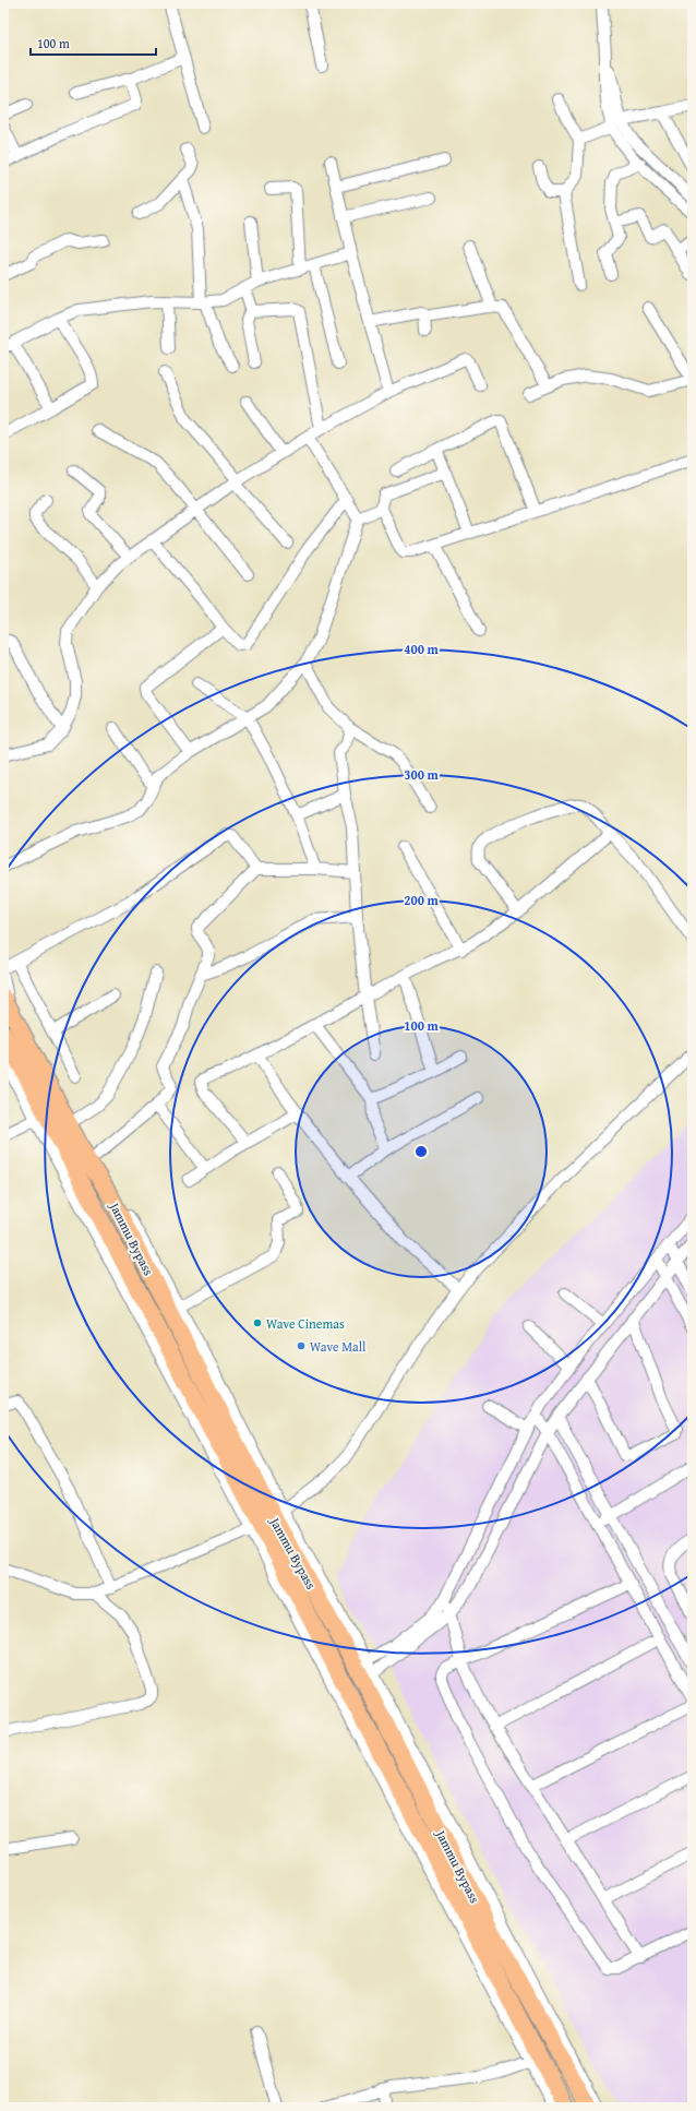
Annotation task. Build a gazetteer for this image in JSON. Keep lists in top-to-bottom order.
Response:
{
  "streets": {
    "highway": ["Jammu Bypass"]
  },
  "places": ["Wave Cinemas", "Wave Mall"],
  "scale_bar": "100 m",
  "rings": [
    "400 m",
    "300 m",
    "200 m",
    "100 m"
  ]
}
